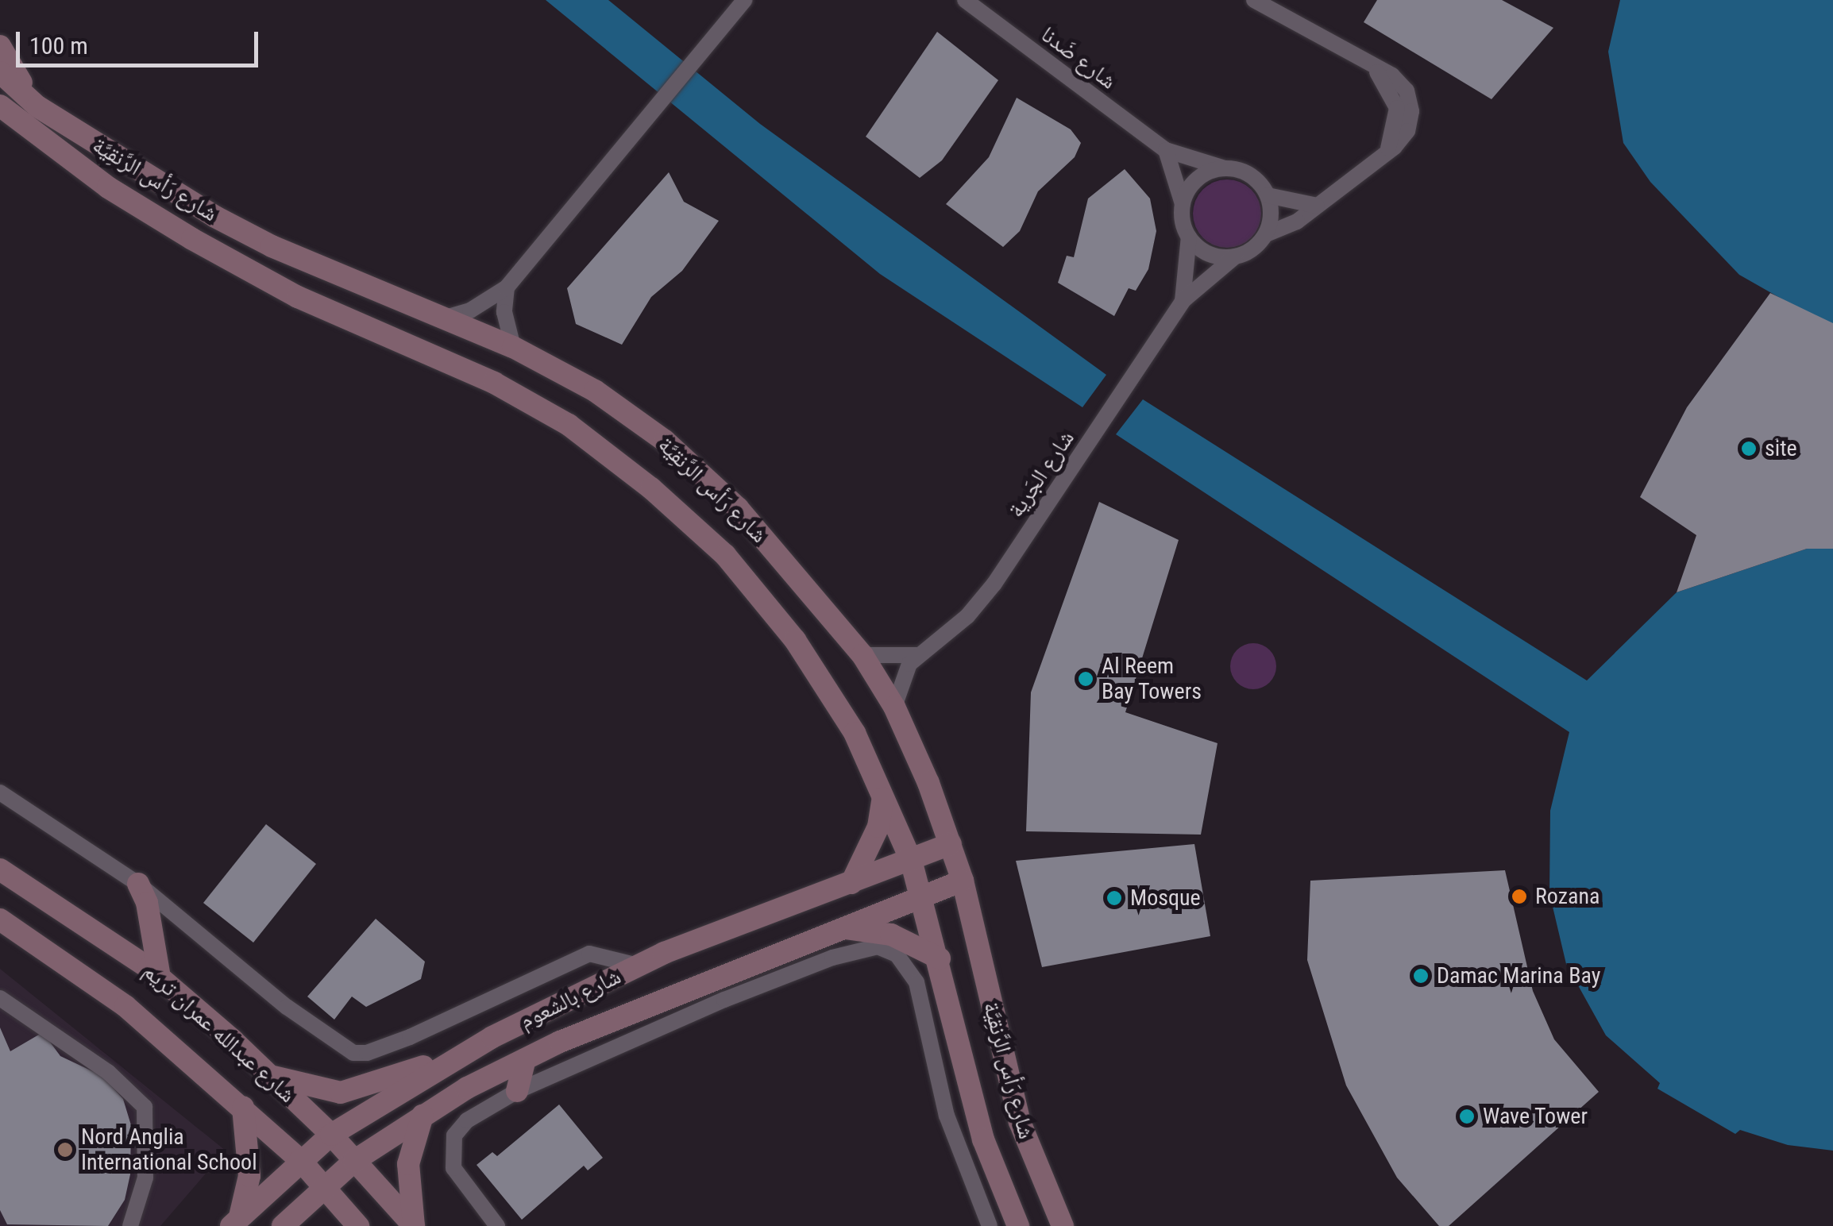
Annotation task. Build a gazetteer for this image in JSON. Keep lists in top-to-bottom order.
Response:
{
  "streets": {
    "street": [
      "شارع ضَدنا",
      "شارع رَأس الرَّنقِيَّة",
      "شارع الجَرية",
      "شارع بالشعوم",
      "شارع عبدالله عمران تريم"
    ]
  },
  "crossings": [
    ["شارع ضَدنا", "شارع الجَرية"],
    ["شارع رَأس الرَّنقِيَّة", "شارع الجَرية"],
    ["شارع رَأس الرَّنقِيَّة", "شارع بالشعوم"],
    ["شارع بالشعوم", "شارع عبدالله عمران تريم"]
  ],
  "places": [
    "site",
    "Al Reem Bay Towers",
    "Rozana",
    "Mosque",
    "Damac Marina Bay",
    "Wave Tower",
    "Nord Anglia International School"
  ],
  "scale_bar": "100 m"
}
